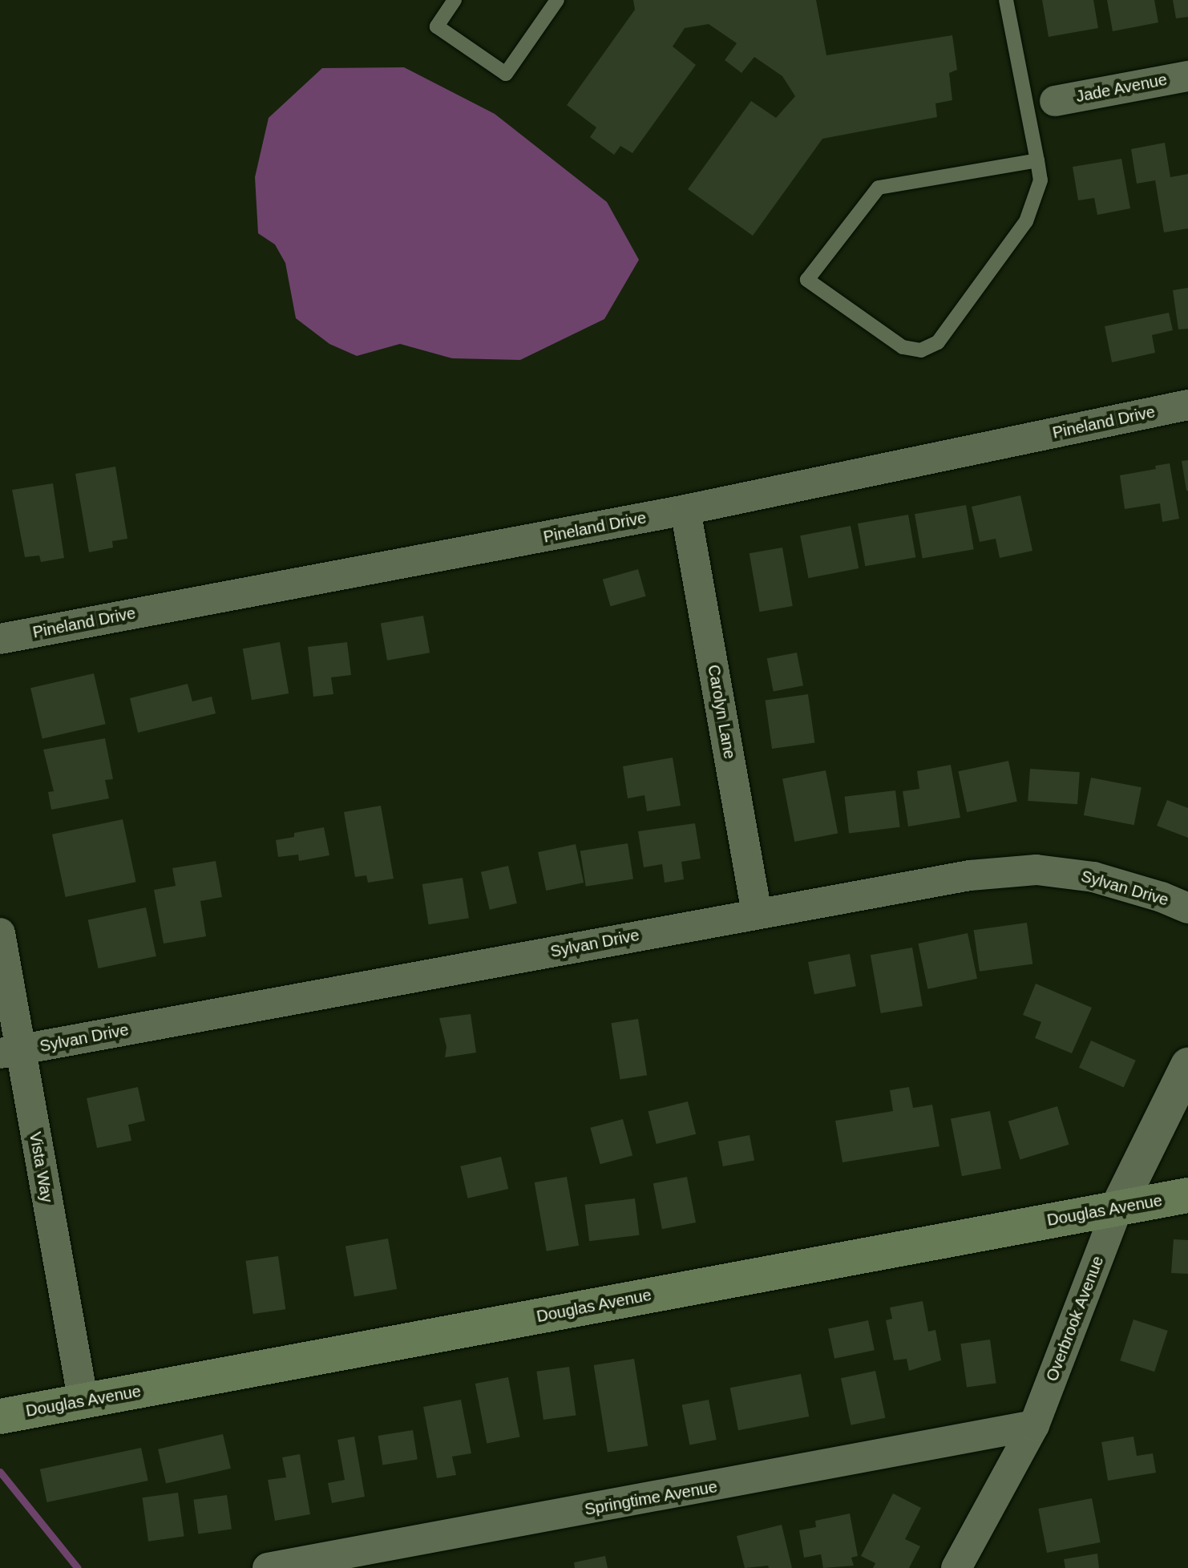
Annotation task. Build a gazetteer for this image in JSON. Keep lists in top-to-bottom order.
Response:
{
  "streets": {
    "main road": ["Douglas Avenue"],
    "street": [
      "Jade Avenue",
      "Pineland Drive",
      "Carolyn Lane",
      "Sylvan Drive",
      "Vista Way",
      "Overbrook Avenue",
      "Springtime Avenue"
    ]
  },
  "crossings": [
    ["Pineland Drive", "Carolyn Lane"],
    ["Carolyn Lane", "Sylvan Drive"],
    ["Sylvan Drive", "Vista Way"],
    ["Vista Way", "Douglas Avenue"],
    ["Douglas Avenue", "Overbrook Avenue"],
    ["Overbrook Avenue", "Springtime Avenue"]
  ]
}
